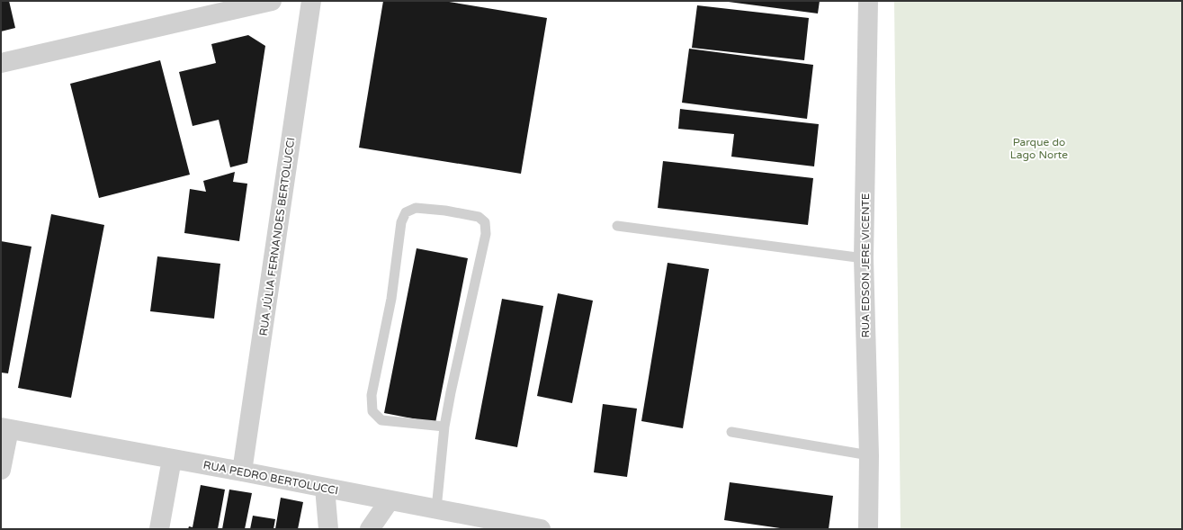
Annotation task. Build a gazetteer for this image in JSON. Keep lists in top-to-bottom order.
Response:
{
  "streets": {
    "street": ["RUA JÚLIA FERNANDES BERTOLUCCI", "RUA EDSON JERE VICENTE", "RUA PEDRO BERTOLUCCI"]
  },
  "crossings": [
    ["RUA JÚLIA FERNANDES BERTOLUCCI", "RUA PEDRO BERTOLUCCI"]
  ],
  "parks": ["Parque do Lago Norte"]
}
